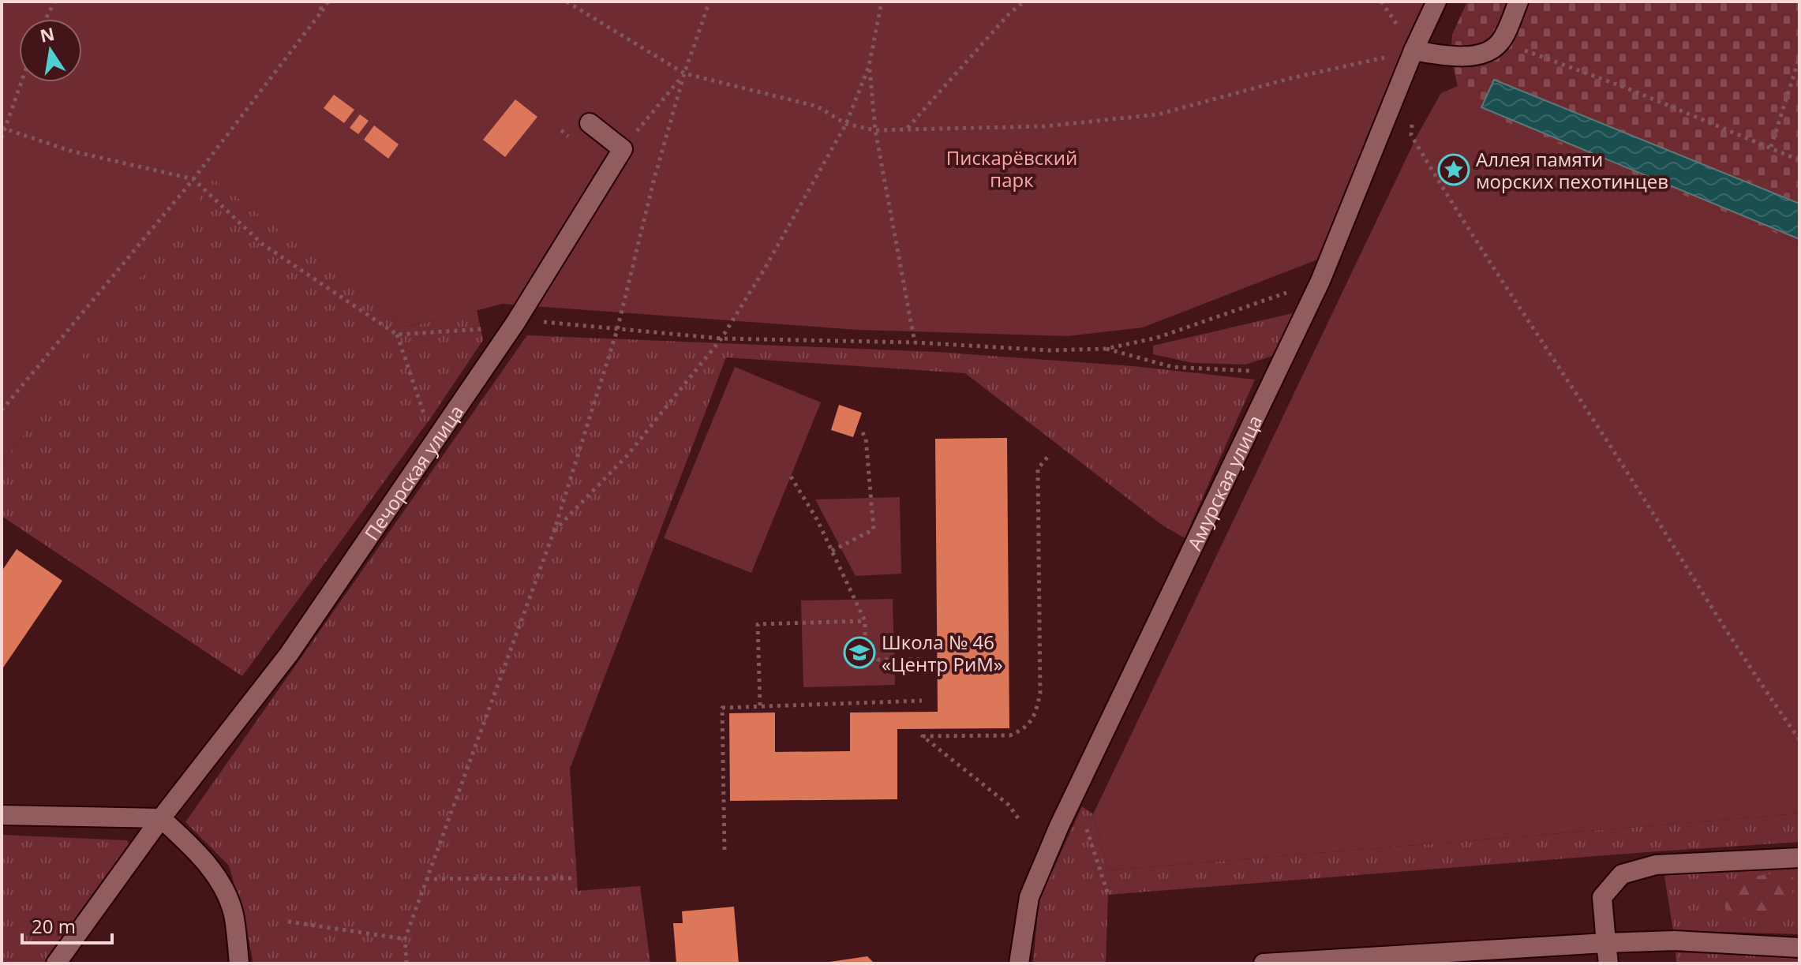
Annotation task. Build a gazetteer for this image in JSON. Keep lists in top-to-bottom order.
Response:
{
  "streets": {
    "street": ["Печорская улица", "Амурская улица"]
  },
  "parks": ["Пискарёвский парк"],
  "places": {
    "place": ["Аллея памяти морских пехотинцев"],
    "school or university": ["Школа № 46 «Центр РиМ»"]
  },
  "scale_bar": "20 m",
  "north": "top"
}
